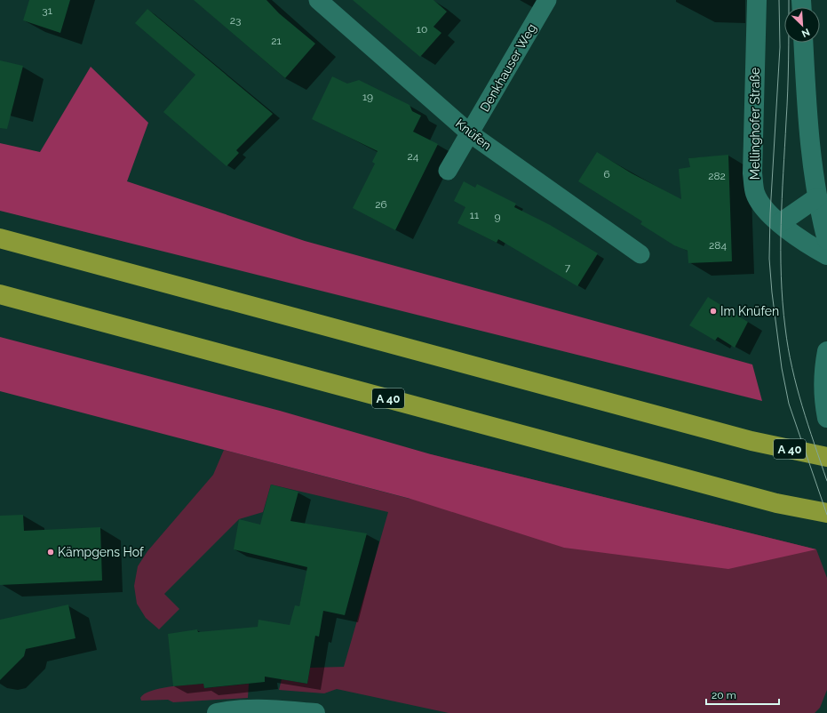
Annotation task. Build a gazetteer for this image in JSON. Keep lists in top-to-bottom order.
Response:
{
  "streets": {
    "highway": ["A 40"],
    "street": ["Denkhauser Weg", "Mellinghofer Straße", "Knüfen"]
  },
  "crossings": [
    ["Denkhauser Weg", "Knüfen"]
  ],
  "places": ["Im Knüfen", "Kämpgens Hof"],
  "house_numbers": [
    "31",
    "23",
    "10",
    "21",
    "19",
    "24",
    "6",
    "282",
    "26",
    "11",
    "9",
    "284",
    "7"
  ],
  "scale_bar": "20 m",
  "north": "bottom right"
}
